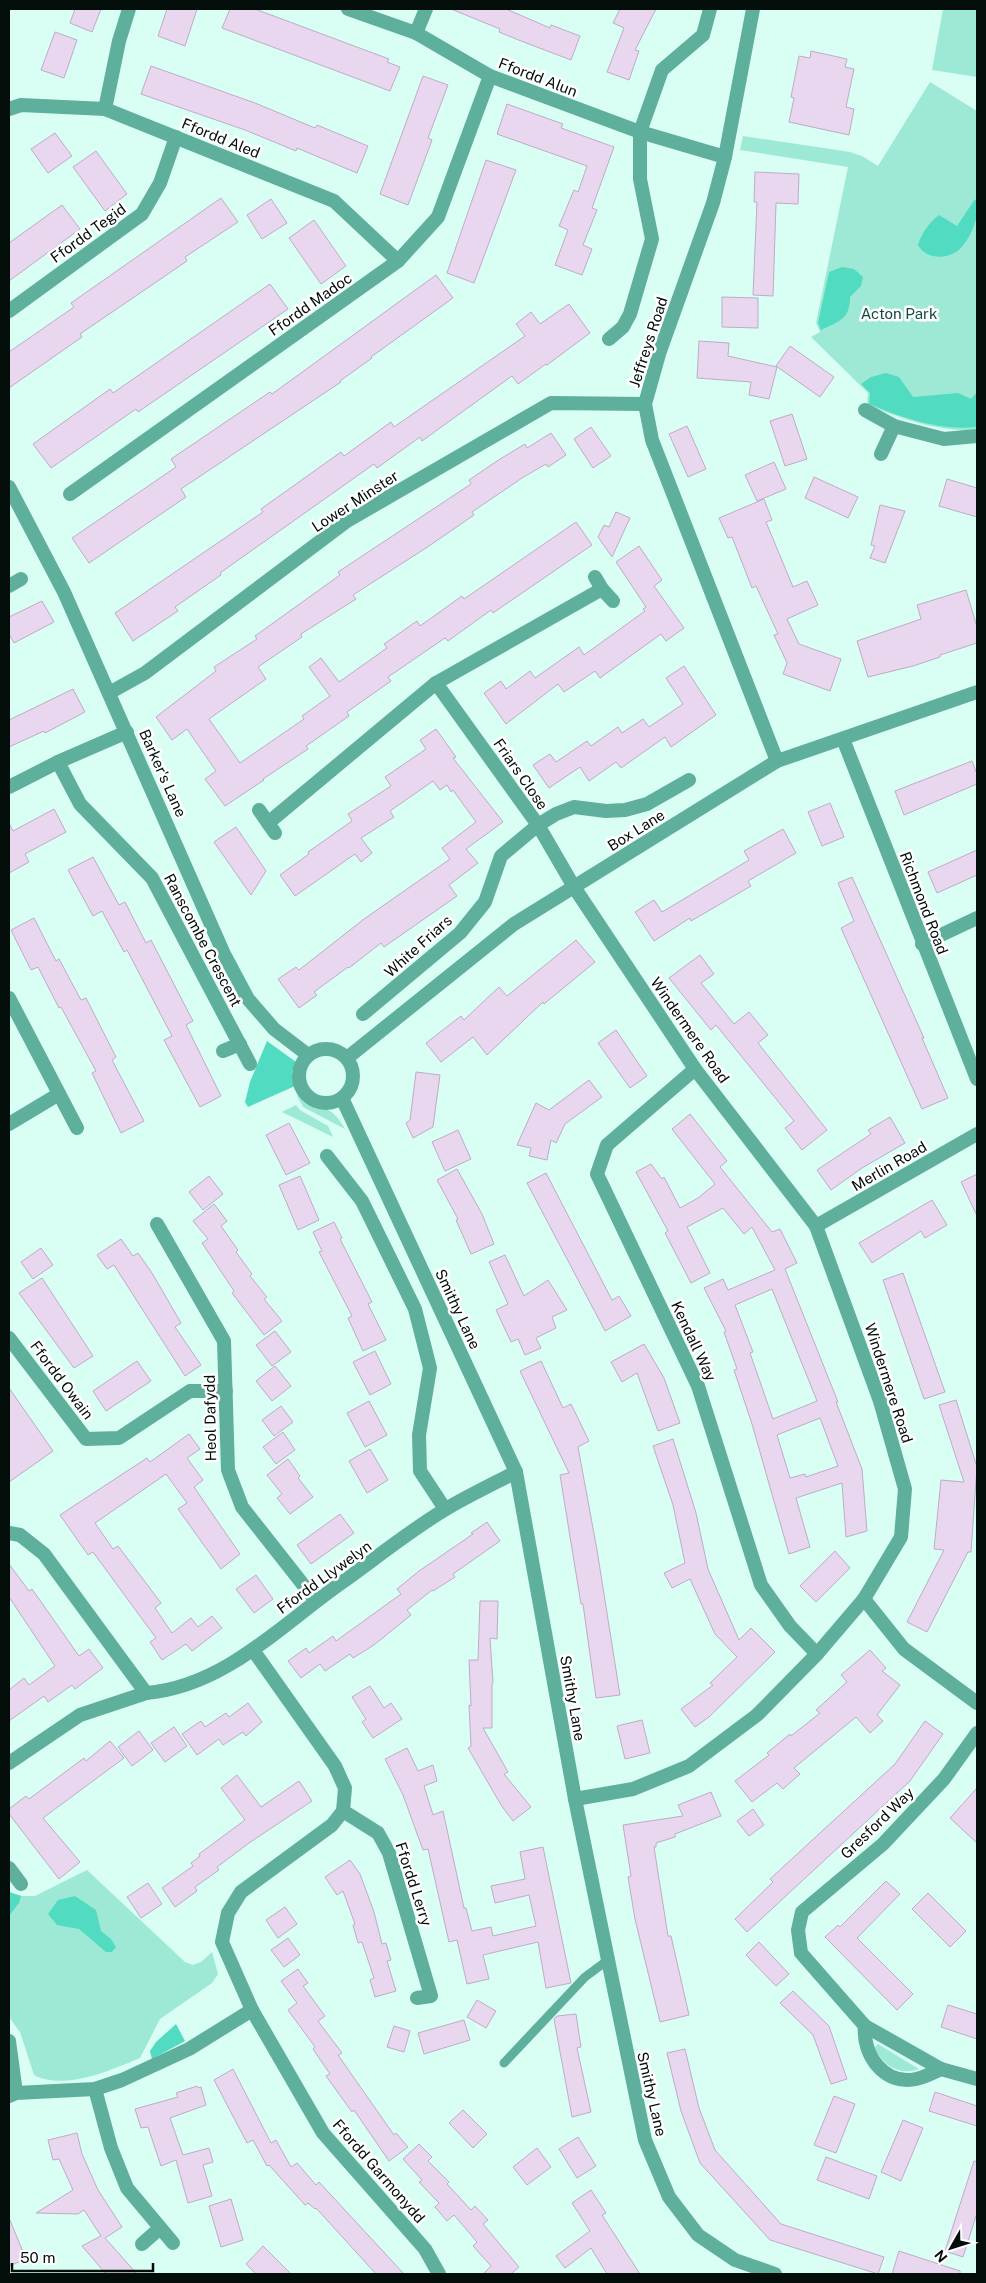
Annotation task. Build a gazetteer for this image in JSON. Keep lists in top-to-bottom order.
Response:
{
  "streets": {
    "street": [
      "Ffordd Alun",
      "Ffordd Aled",
      "Ffordd Tegid",
      "Ffordd Madoc",
      "Jeffreys Road",
      "Lower Minster",
      "Barker's Lane",
      "Friars Close",
      "Box Lane",
      "Richmond Road",
      "Ranscombe Crescent",
      "White Friars",
      "Windermere Road",
      "Merlin Road",
      "Smithy Lane",
      "Kendall Way",
      "Ffordd Owain",
      "Heol Dafydd",
      "Ffordd Llywelyn",
      "Gresford Way",
      "Ffordd Lerry",
      "Ffordd Garmonydd"
    ]
  },
  "crossings": [
    ["Ffordd Alun", "Ffordd Madoc"],
    ["Ffordd Alun", "Jeffreys Road"],
    ["Ffordd Aled", "Ffordd Tegid"],
    ["Ffordd Aled", "Ffordd Madoc"],
    ["Jeffreys Road", "Lower Minster"],
    ["Jeffreys Road", "Box Lane"],
    ["Lower Minster", "Barker's Lane"],
    ["Barker's Lane", "Box Lane"],
    ["Barker's Lane", "Smithy Lane"],
    ["Friars Close", "Box Lane"],
    ["Friars Close", "White Friars"],
    ["Friars Close", "Windermere Road"],
    ["Box Lane", "Richmond Road"],
    ["Box Lane", "Windermere Road"],
    ["Box Lane", "Smithy Lane"],
    ["Windermere Road", "Merlin Road"],
    ["Windermere Road", "Smithy Lane"],
    ["Windermere Road", "Kendall Way"],
    ["Smithy Lane", "Ffordd Llywelyn"],
    ["Ffordd Owain", "Heol Dafydd"],
    ["Heol Dafydd", "Ffordd Llywelyn"],
    ["Ffordd Lerry", "Ffordd Garmonydd"]
  ],
  "parks": ["Acton Park"],
  "scale_bar": "50 m",
  "north": "bottom left"
}
